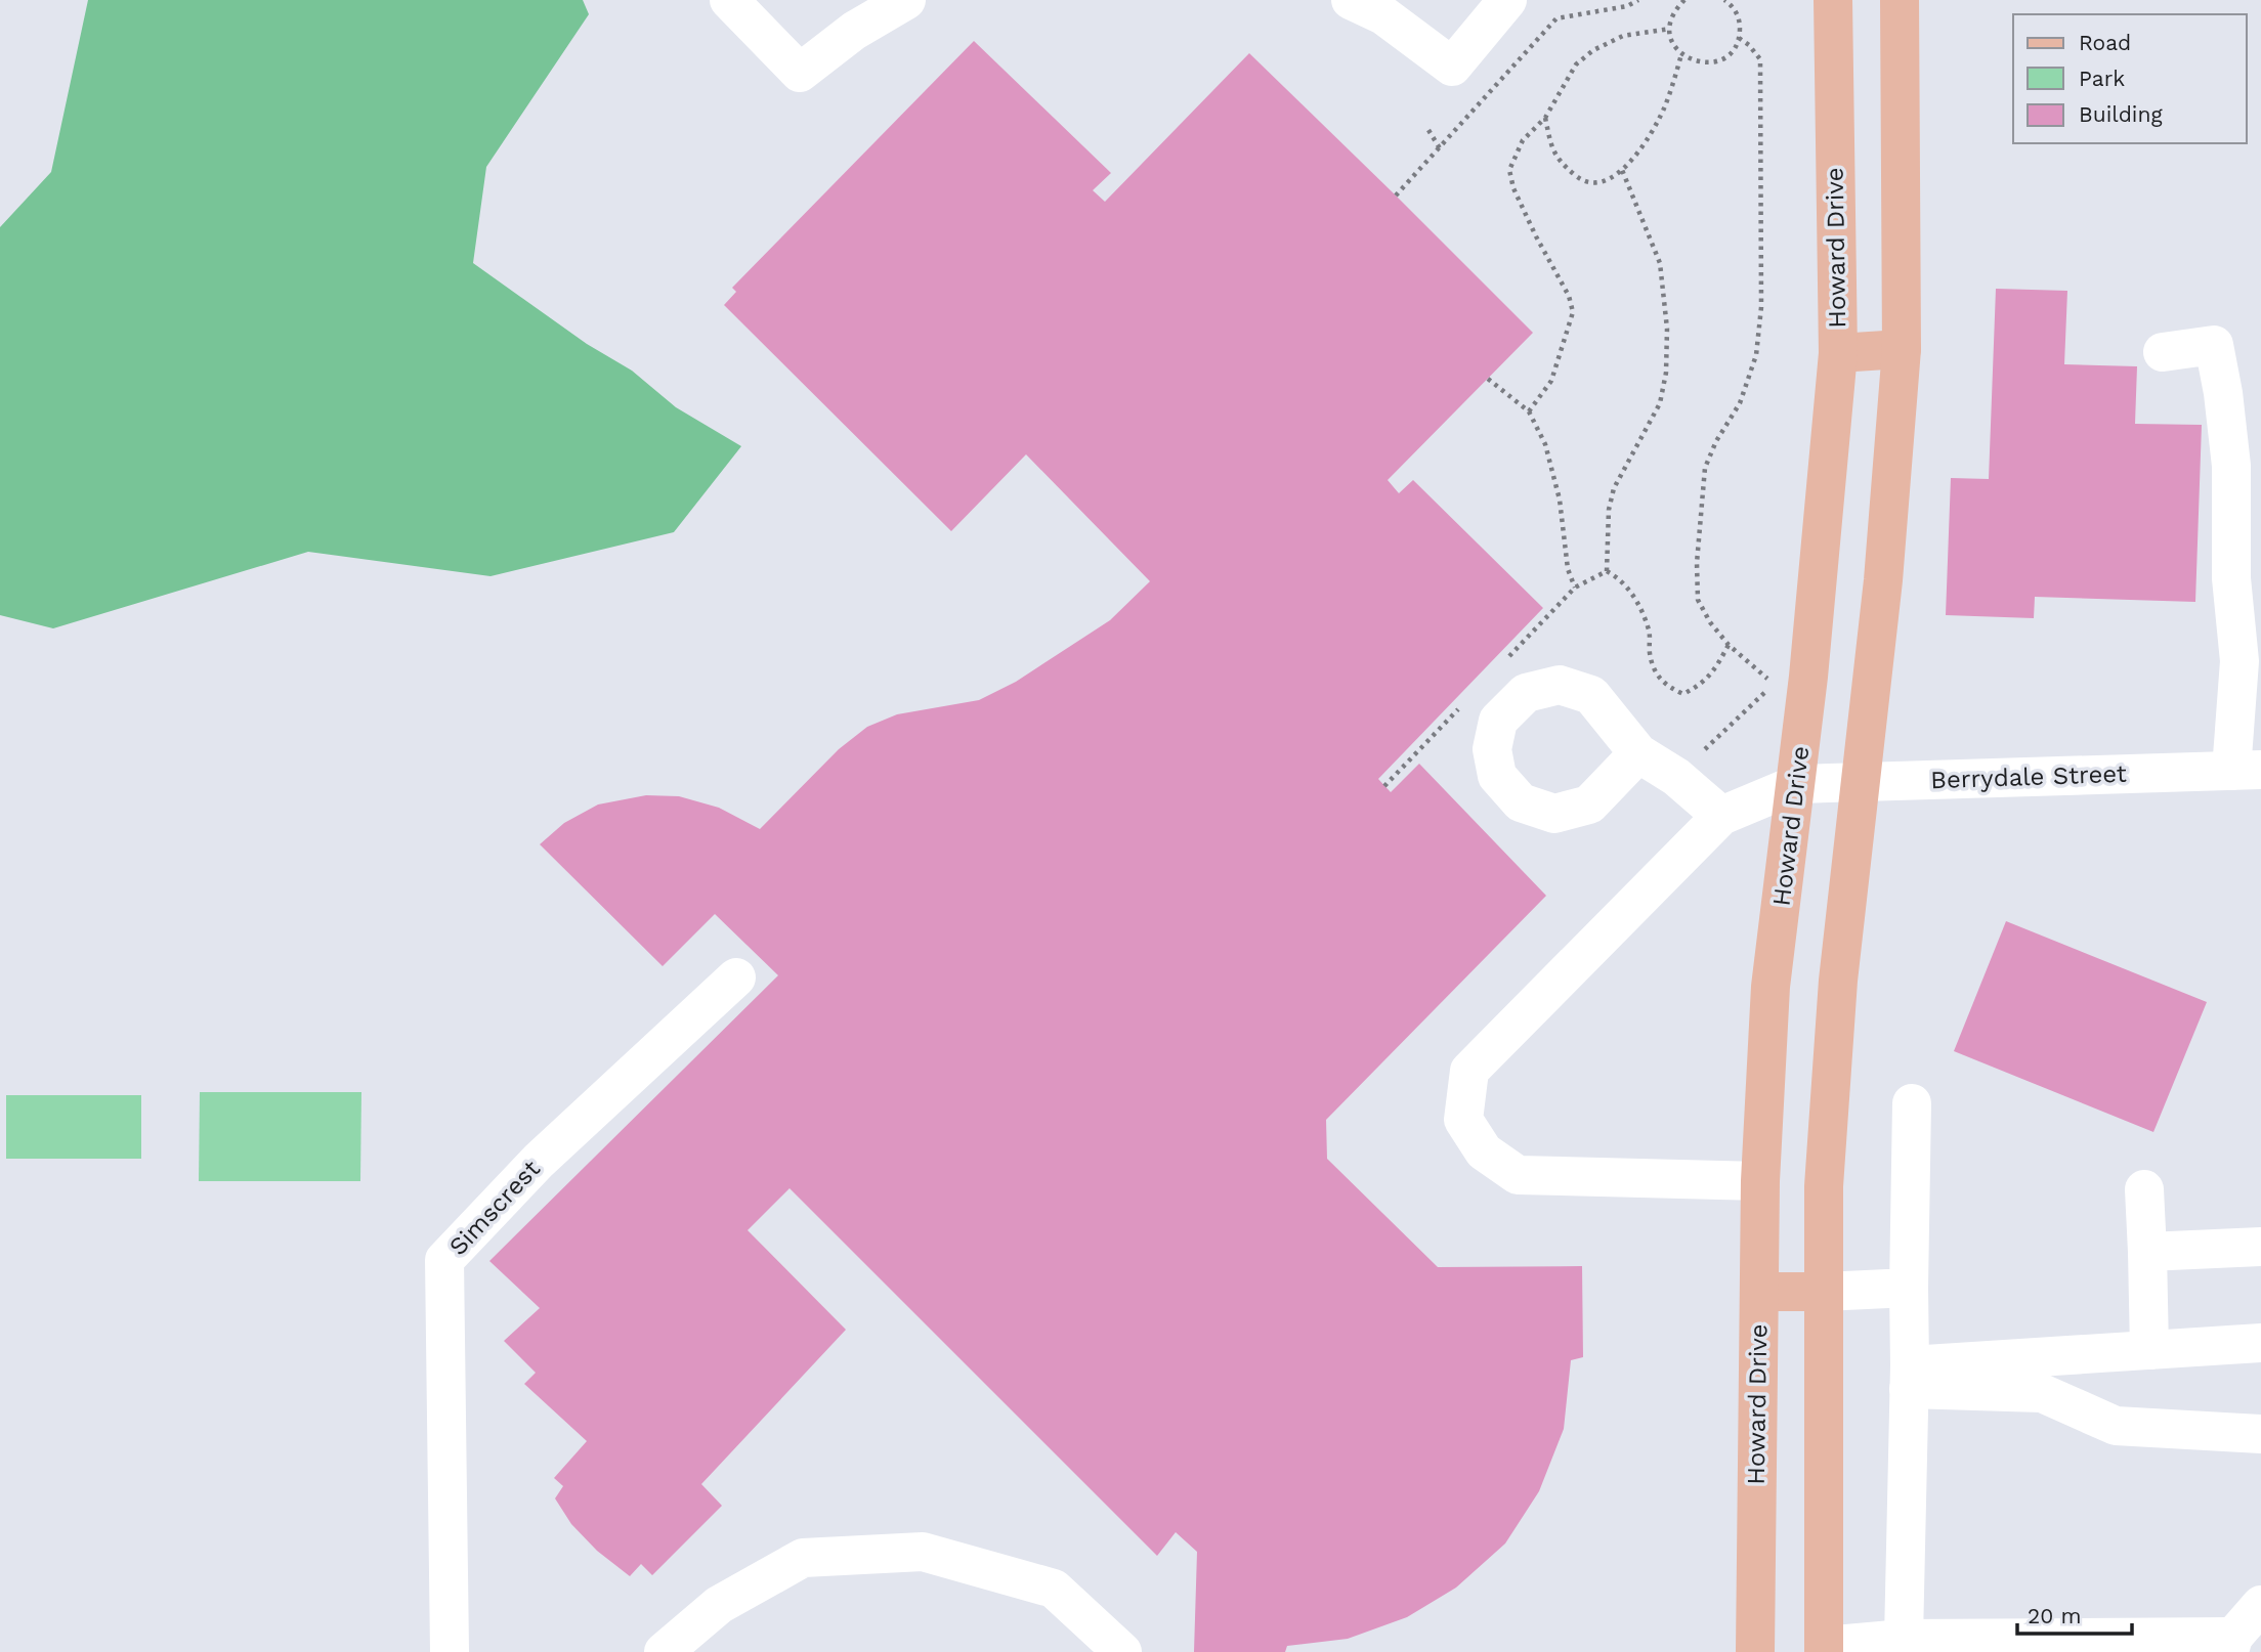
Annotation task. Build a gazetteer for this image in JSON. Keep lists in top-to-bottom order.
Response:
{
  "streets": {
    "main road": ["Howard Drive"],
    "street": ["Berrydale Street", "Simscrest"]
  },
  "crossings": [
    ["Howard Drive", "Berrydale Street"]
  ],
  "legend": ["Road", "Park", "Building"],
  "scale_bar": "20 m"
}
